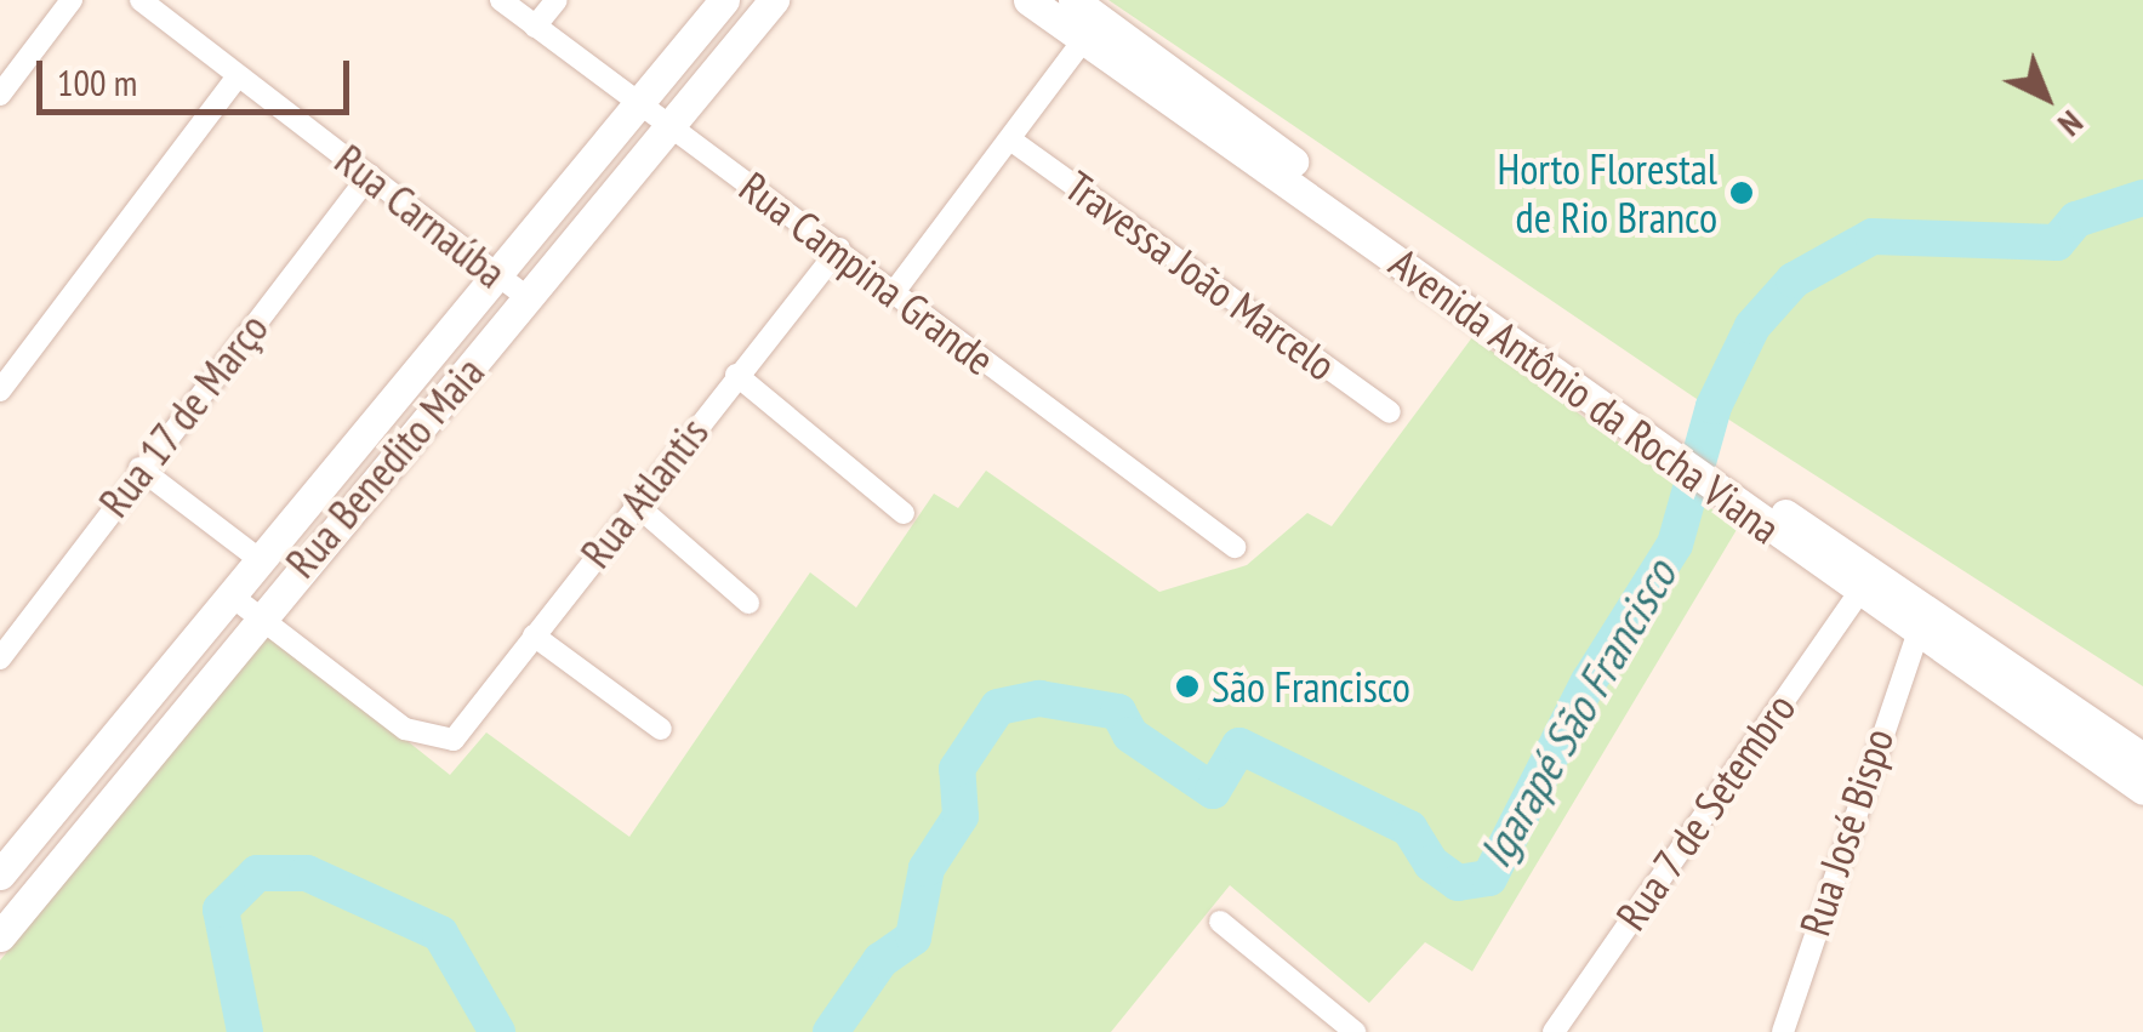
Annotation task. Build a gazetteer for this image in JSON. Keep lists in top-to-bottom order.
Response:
{
  "streets": {
    "main road": ["Avenida Antônio da Rocha Viana", "Rua Benedito Maia"],
    "street": [
      "Rua Carnaúba",
      "Rua Campina Grande",
      "Travessa João Marcelo",
      "Rua 17 de Março",
      "Rua Atlantis",
      "Rua 7 de Setembro",
      "Rua José Bispo"
    ]
  },
  "crossings": [
    ["Rua Carnaúba", "Rua 17 de Março"],
    ["Rua Carnaúba", "Rua Benedito Maia"],
    ["Rua Campina Grande", "Rua Benedito Maia"],
    ["Rua Campina Grande", "Rua Atlantis"],
    ["Avenida Antônio da Rocha Viana", "Rua 7 de Setembro"],
    ["Avenida Antônio da Rocha Viana", "Rua José Bispo"],
    ["Rua Benedito Maia", "Rua Atlantis"]
  ],
  "water": ["Igarapé São Francisco"],
  "places": ["Horto Florestal de Rio Branco", "São Francisco"],
  "scale_bar": "100 m",
  "north": "bottom right"
}
